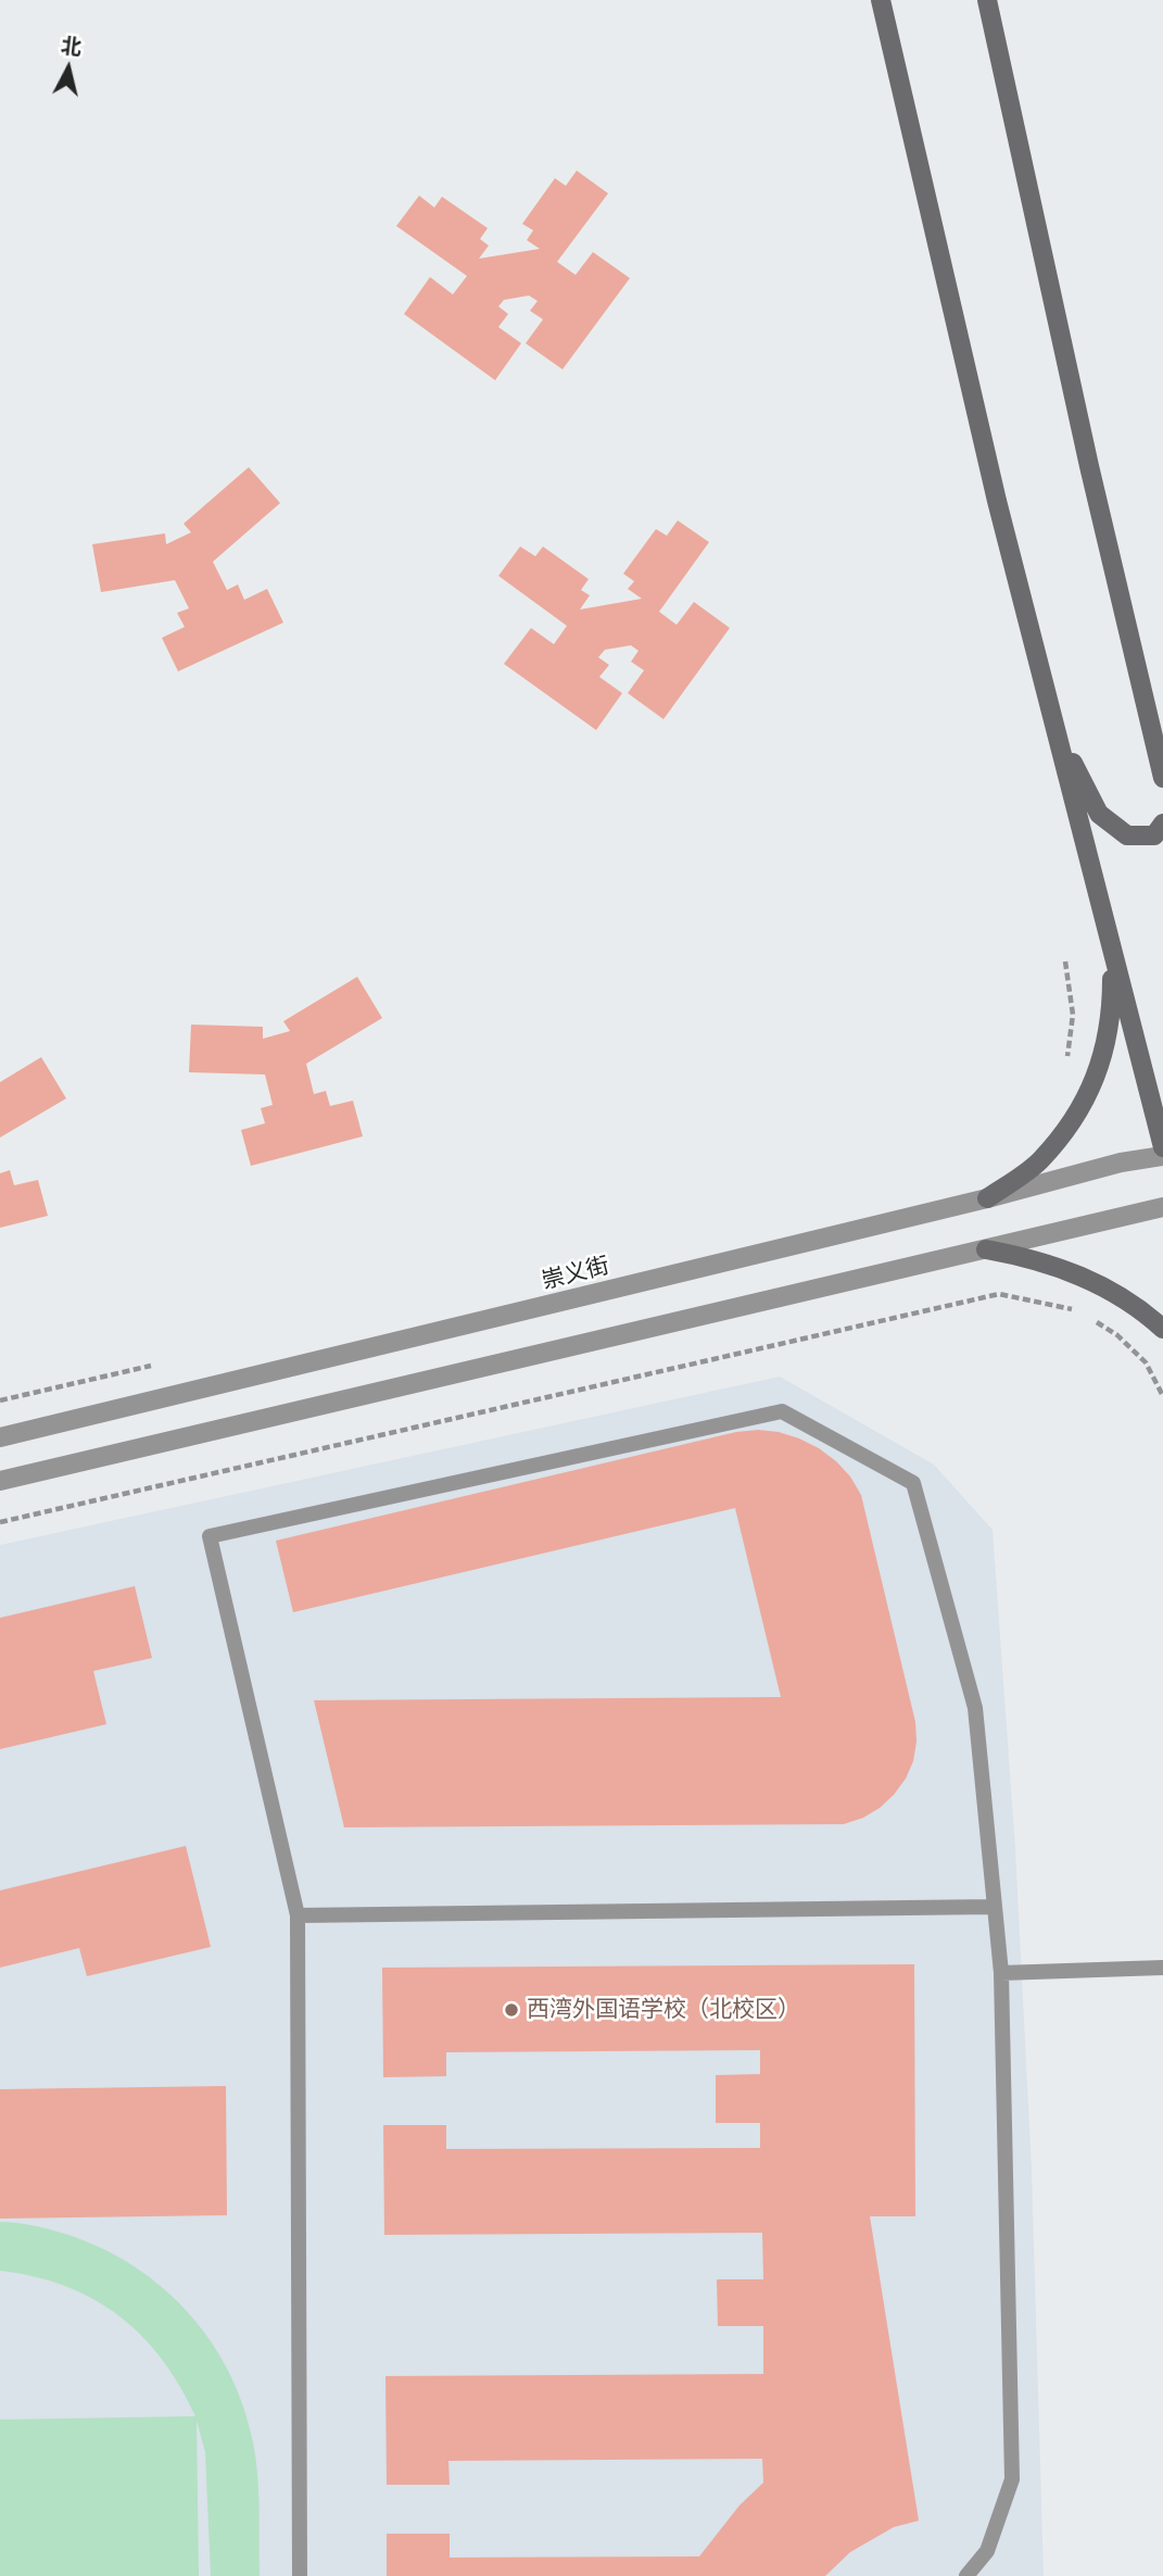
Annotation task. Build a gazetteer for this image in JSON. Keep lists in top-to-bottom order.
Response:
{
  "streets": {
    "street": ["崇义街"]
  },
  "places": ["西湾外国语学校（北校区）"],
  "north": "top"
}
